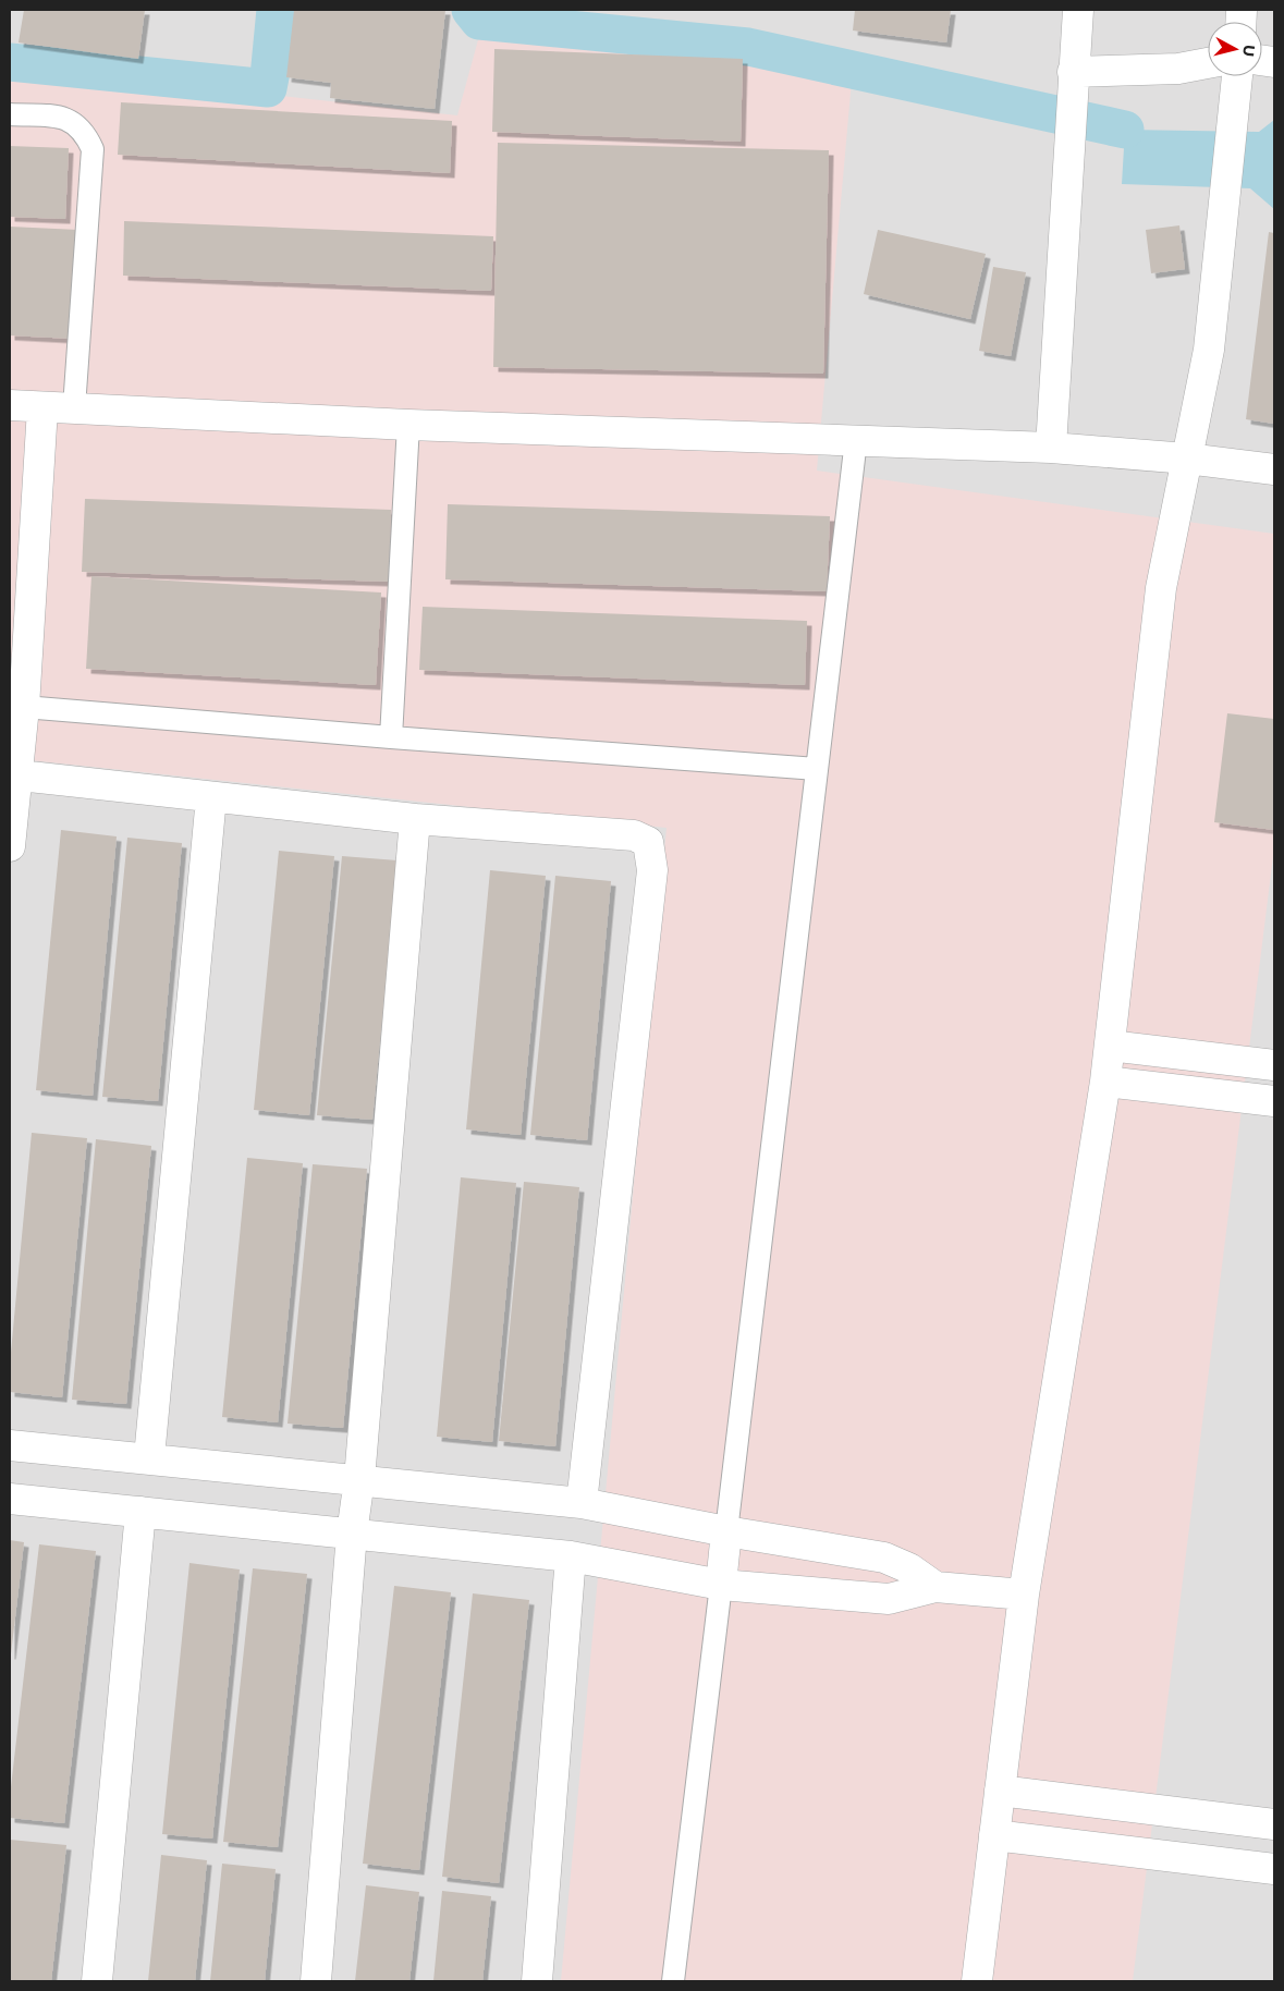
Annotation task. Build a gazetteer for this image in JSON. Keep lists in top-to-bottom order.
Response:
{
  "north": "right"
}
